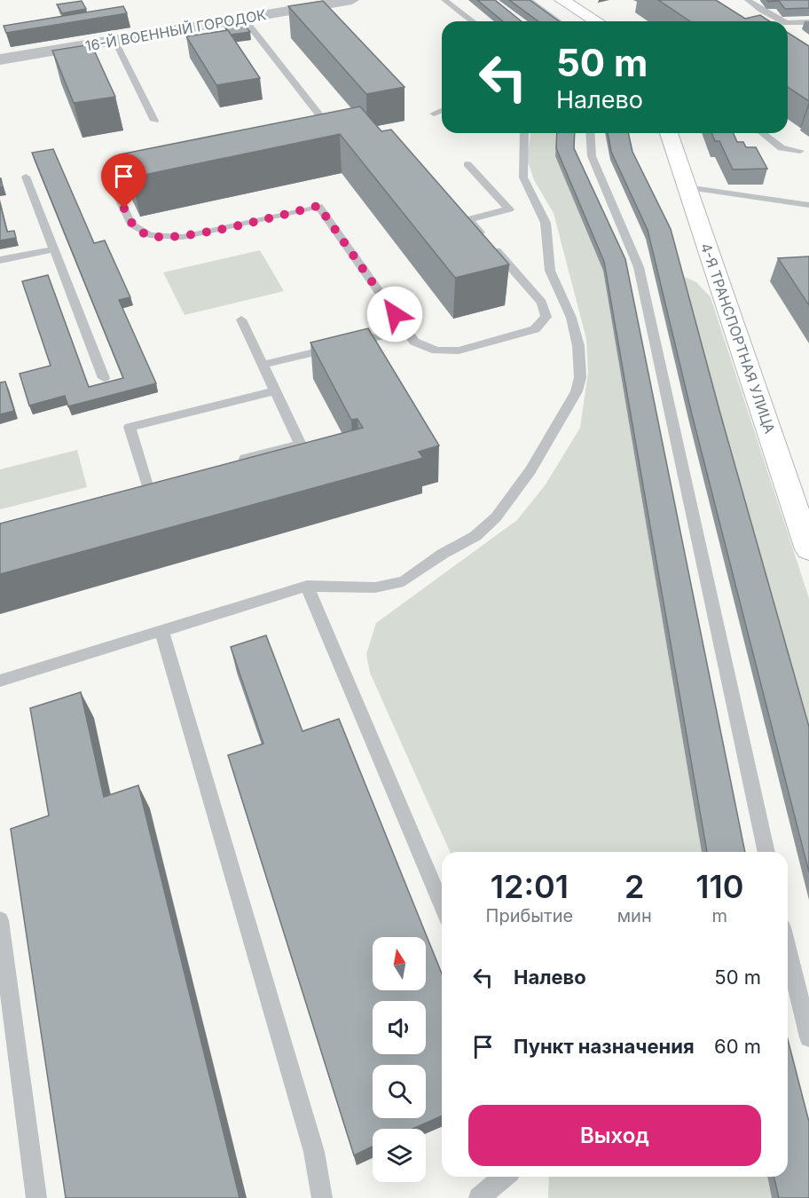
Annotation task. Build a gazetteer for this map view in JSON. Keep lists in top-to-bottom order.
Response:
{
  "streets": {
    "main road": ["4-Я ТРАНСПОРТНАЯ УЛИЦА"],
    "street": ["16-Й ВОЕННЫЙ ГОРОДОК"]
  },
  "north": "top",
  "page": {
    "turn": ["50 m", "Налево"],
    "eta": [
      "12:01",
      "Прибытие",
      "2",
      "мин",
      "110",
      "m"
    ],
    "list": [
      {
        "name": "Налево",
        "value": "50 m"
      },
      {
        "name": "Пункт назначения",
        "value": "60 m"
      }
    ],
    "buttons": "Выход"
  }
}
